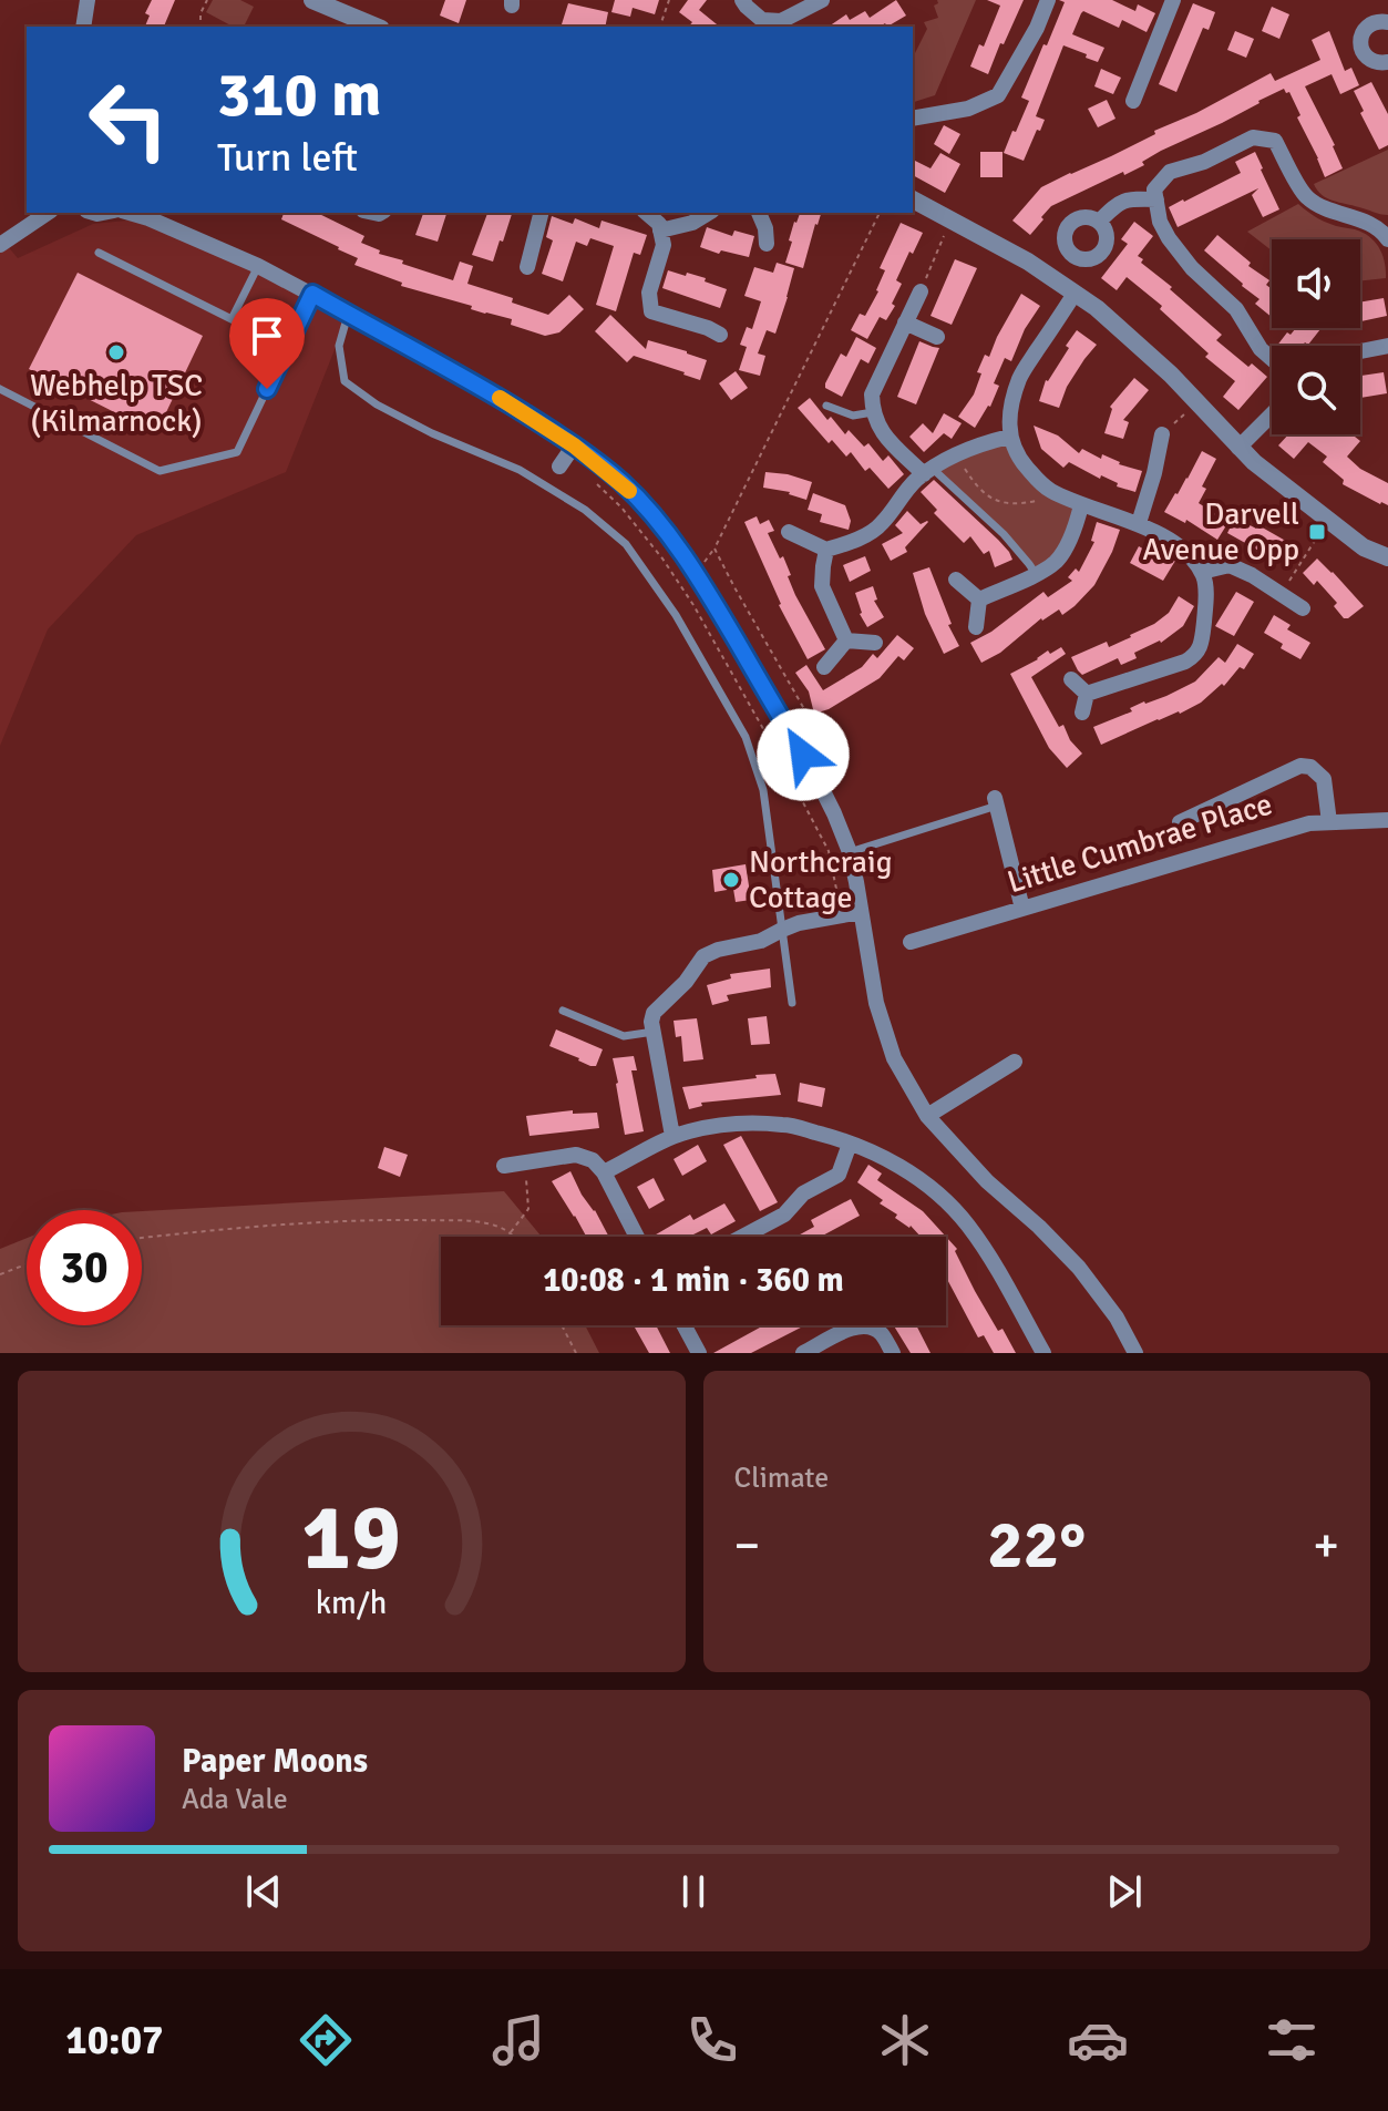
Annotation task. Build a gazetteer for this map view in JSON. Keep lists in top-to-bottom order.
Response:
{
  "streets": {
    "street": ["Little Cumbrae Place"]
  },
  "places": {
    "other": ["Webhelp TSC (Kilmarnock)", "Northcraig Cottage"],
    "transit": ["Darvell Avenue Opp"]
  },
  "page": {
    "turn": ["310 m", "Turn left"],
    "limit": "30",
    "trip": "10:08 · 1 min · 360 m",
    "tile": "Climate",
    "heat": ["−", "22°", "+"],
    "song": ["Paper Moons", "Ada Vale"],
    "tabs": "10:07",
    "gauge": ["19", "km/h"]
  }
}
